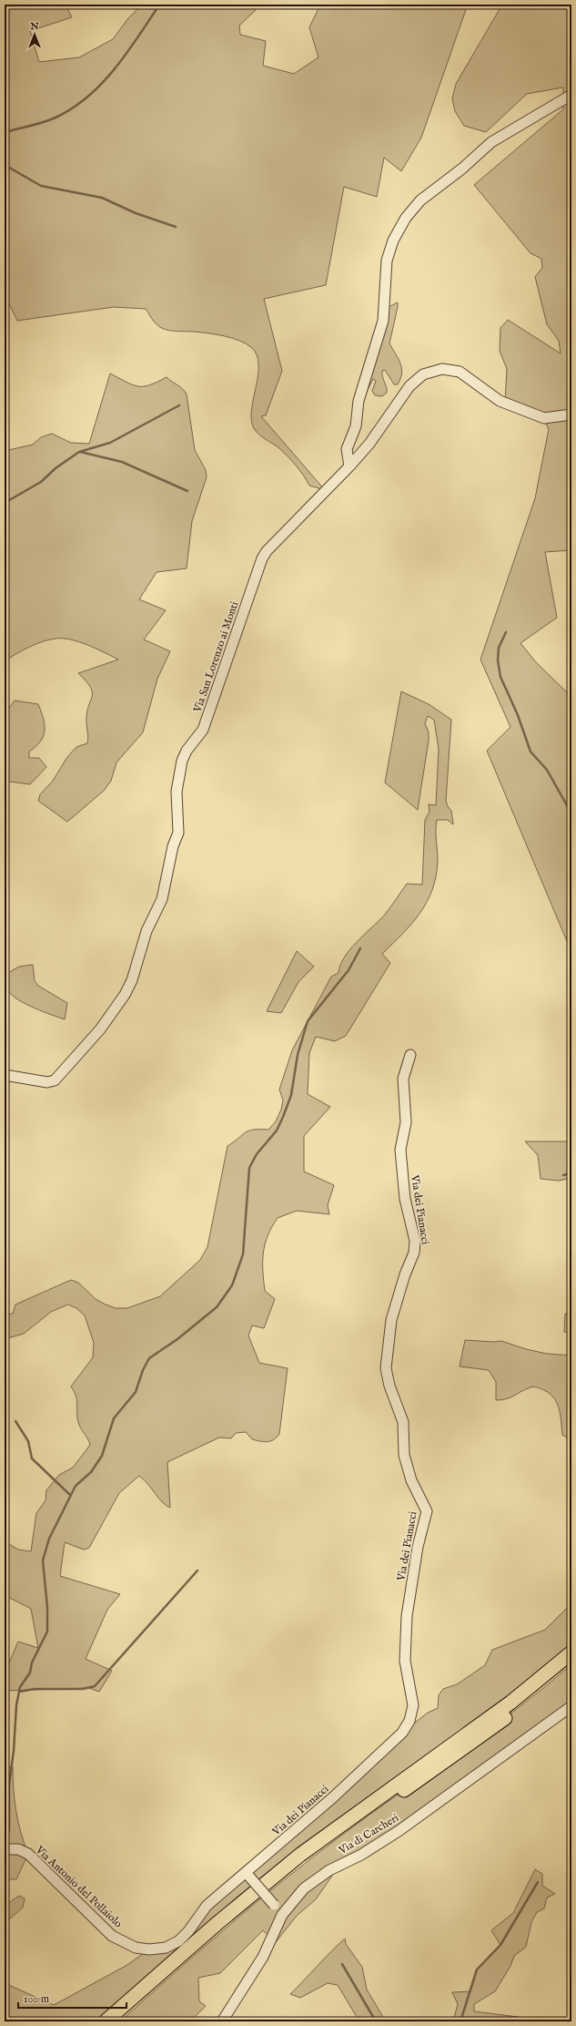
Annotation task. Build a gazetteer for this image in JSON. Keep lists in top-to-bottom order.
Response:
{
  "streets": {
    "street": [
      "Via San Lorenzo ai Monti",
      "Via dei Pianacci",
      "Via di Carcheri",
      "Via Antonio del Pollaiolo"
    ]
  },
  "crossings": [
    ["Via dei Pianacci", "Via Antonio del Pollaiolo"]
  ],
  "scale_bar": "100 m",
  "north": "top"
}
